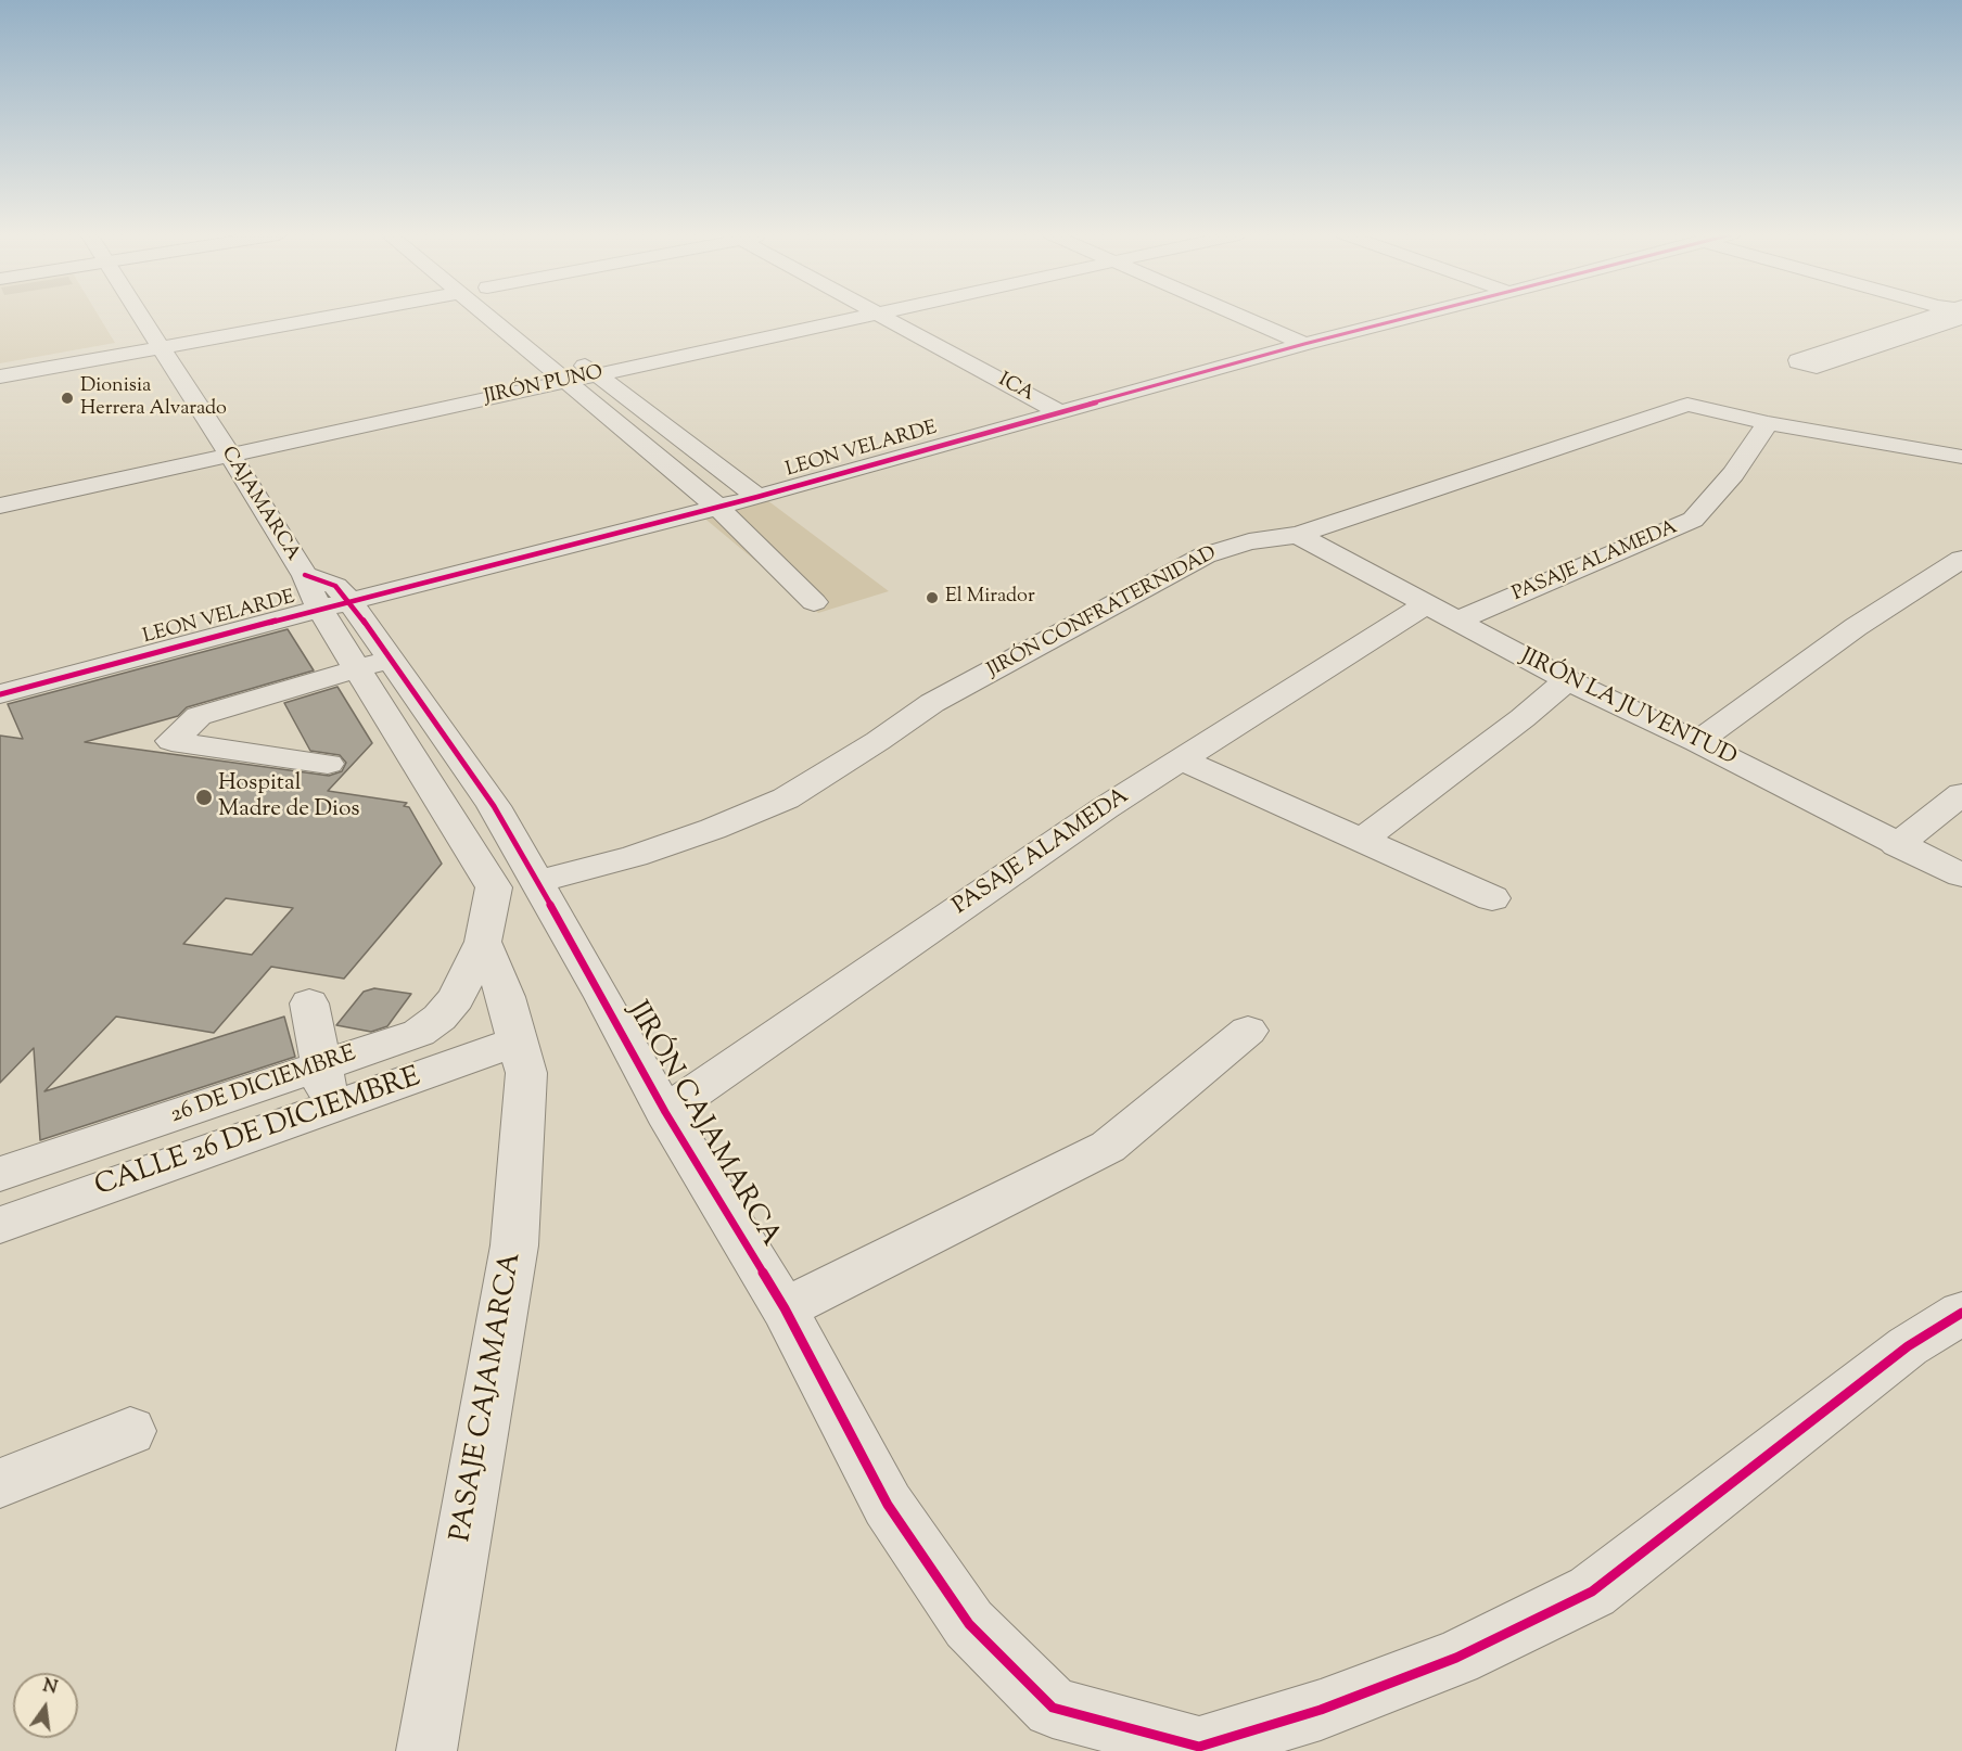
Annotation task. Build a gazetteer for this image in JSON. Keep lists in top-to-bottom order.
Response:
{
  "streets": {
    "street": [
      "JIRÓN PUNO",
      "ICA",
      "LEON VELARDE",
      "CAJAMARCA",
      "PASAJE ALAMEDA",
      "JIRÓN CONFRATERNIDAD",
      "JIRÓN LA JUVENTUD",
      "26 DE DICIEMBRE",
      "JIRÓN CAJAMARCA",
      "CALLE 26 DE DICIEMBRE",
      "PASAJE CAJAMARCA"
    ]
  },
  "crossings": [
    ["JIRÓN PUNO", "CAJAMARCA"],
    ["ICA", "LEON VELARDE"],
    ["LEON VELARDE", "CAJAMARCA"],
    ["LEON VELARDE", "JIRÓN CAJAMARCA"],
    ["CAJAMARCA", "JIRÓN CAJAMARCA"],
    ["PASAJE ALAMEDA", "JIRÓN CONFRATERNIDAD"],
    ["PASAJE ALAMEDA", "JIRÓN LA JUVENTUD"],
    ["PASAJE ALAMEDA", "JIRÓN CAJAMARCA"],
    ["JIRÓN CONFRATERNIDAD", "JIRÓN LA JUVENTUD"],
    ["JIRÓN CONFRATERNIDAD", "JIRÓN CAJAMARCA"],
    ["CALLE 26 DE DICIEMBRE", "PASAJE CAJAMARCA"]
  ],
  "places": ["Dionisia Herrera Alvarado", "El Mirador", "Hospital Madre de Dios"],
  "north": "top"
}
